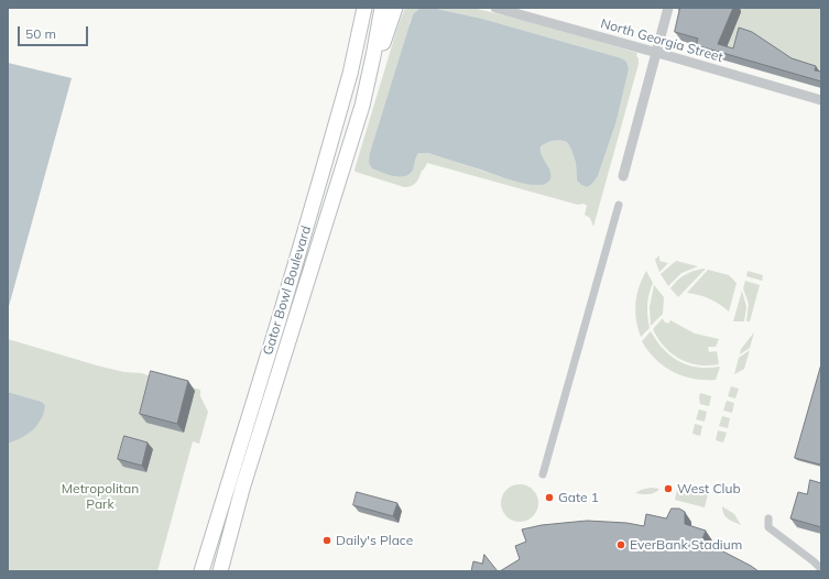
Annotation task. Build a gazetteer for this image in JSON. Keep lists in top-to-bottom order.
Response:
{
  "streets": {
    "main road": ["Gator Bowl Boulevard"],
    "street": ["North Georgia Street"]
  },
  "parks": ["Metropolitan Park"],
  "places": [
    "West Club",
    "Gate 1",
    "Daily's Place",
    "EverBank Stadium"
  ],
  "scale_bar": "50 m"
}
